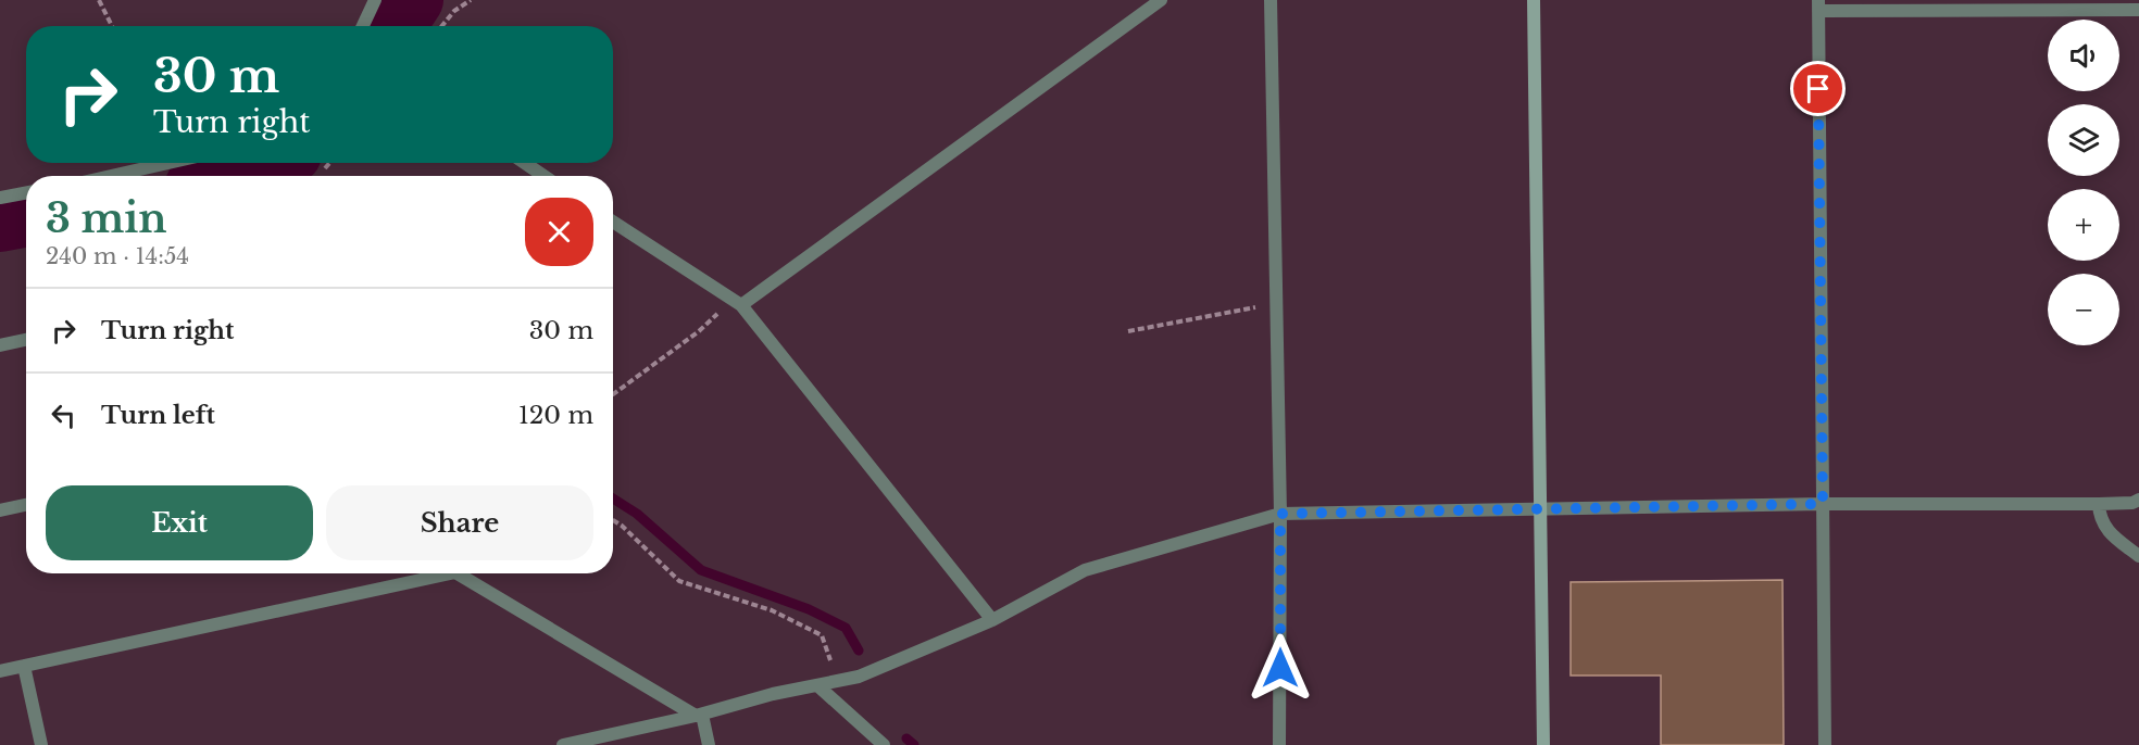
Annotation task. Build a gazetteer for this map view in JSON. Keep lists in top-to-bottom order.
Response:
{
  "page": {
    "map_buttons": ["+", "−"],
    "turn": ["30 m", "Turn right"],
    "heading": ["3 min", "240 m · 14:54"],
    "list": [
      {
        "name": "Turn right",
        "value": "30 m"
      },
      {
        "name": "Turn left",
        "value": "120 m"
      }
    ],
    "buttons": ["Exit", "Share"]
  }
}
